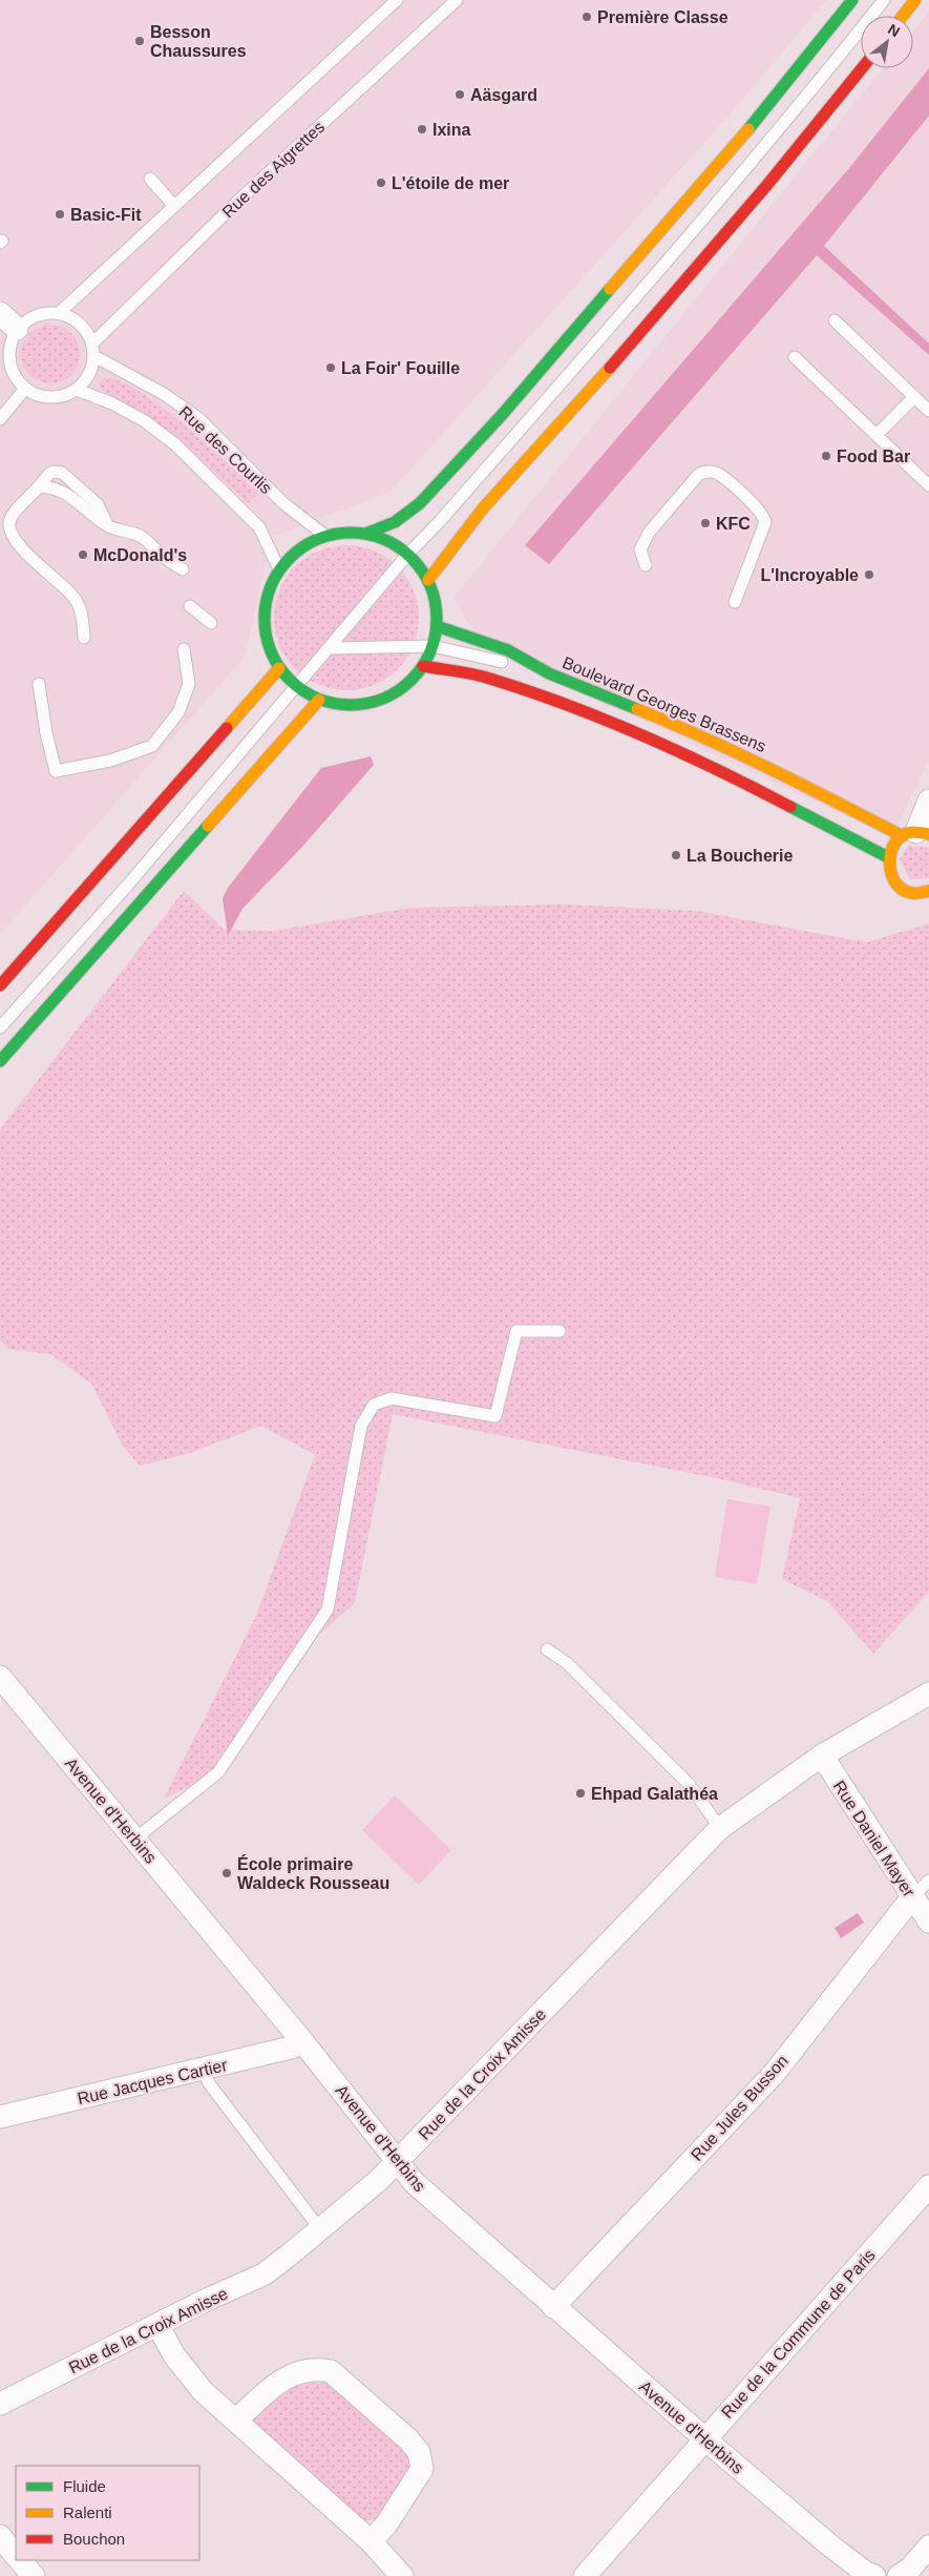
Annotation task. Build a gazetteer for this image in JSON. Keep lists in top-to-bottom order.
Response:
{
  "streets": {
    "main road": ["Boulevard Georges Brassens"],
    "street": [
      "Avenue d'Herbins",
      "Rue Daniel Mayer",
      "Rue de la Croix Amisse",
      "Rue Jacques Cartier",
      "Rue Jules Busson",
      "Rue de la Commune de Paris"
    ],
    "lane": ["Rue des Aigrettes", "Rue des Courlis"]
  },
  "crossings": [
    ["Rue des Aigrettes", "Rue des Courlis"],
    ["Avenue d'Herbins", "Rue de la Croix Amisse"],
    ["Avenue d'Herbins", "Rue Jacques Cartier"],
    ["Avenue d'Herbins", "Rue Jules Busson"],
    ["Avenue d'Herbins", "Rue de la Commune de Paris"],
    ["Rue Daniel Mayer", "Rue de la Croix Amisse"],
    ["Rue Daniel Mayer", "Rue Jules Busson"]
  ],
  "places": [
    "Première Classe",
    "Besson Chaussures",
    "Aäsgard",
    "Ixina",
    "L'étoile de mer",
    "Basic-Fit",
    "La Foir' Fouille",
    "Food Bar",
    "KFC",
    "McDonald's",
    "L'Incroyable",
    "La Boucherie",
    "Ehpad Galathéa",
    "École primaire Waldeck Rousseau"
  ],
  "legend": ["Fluide", "Ralenti", "Bouchon"],
  "north": "top right"
}
